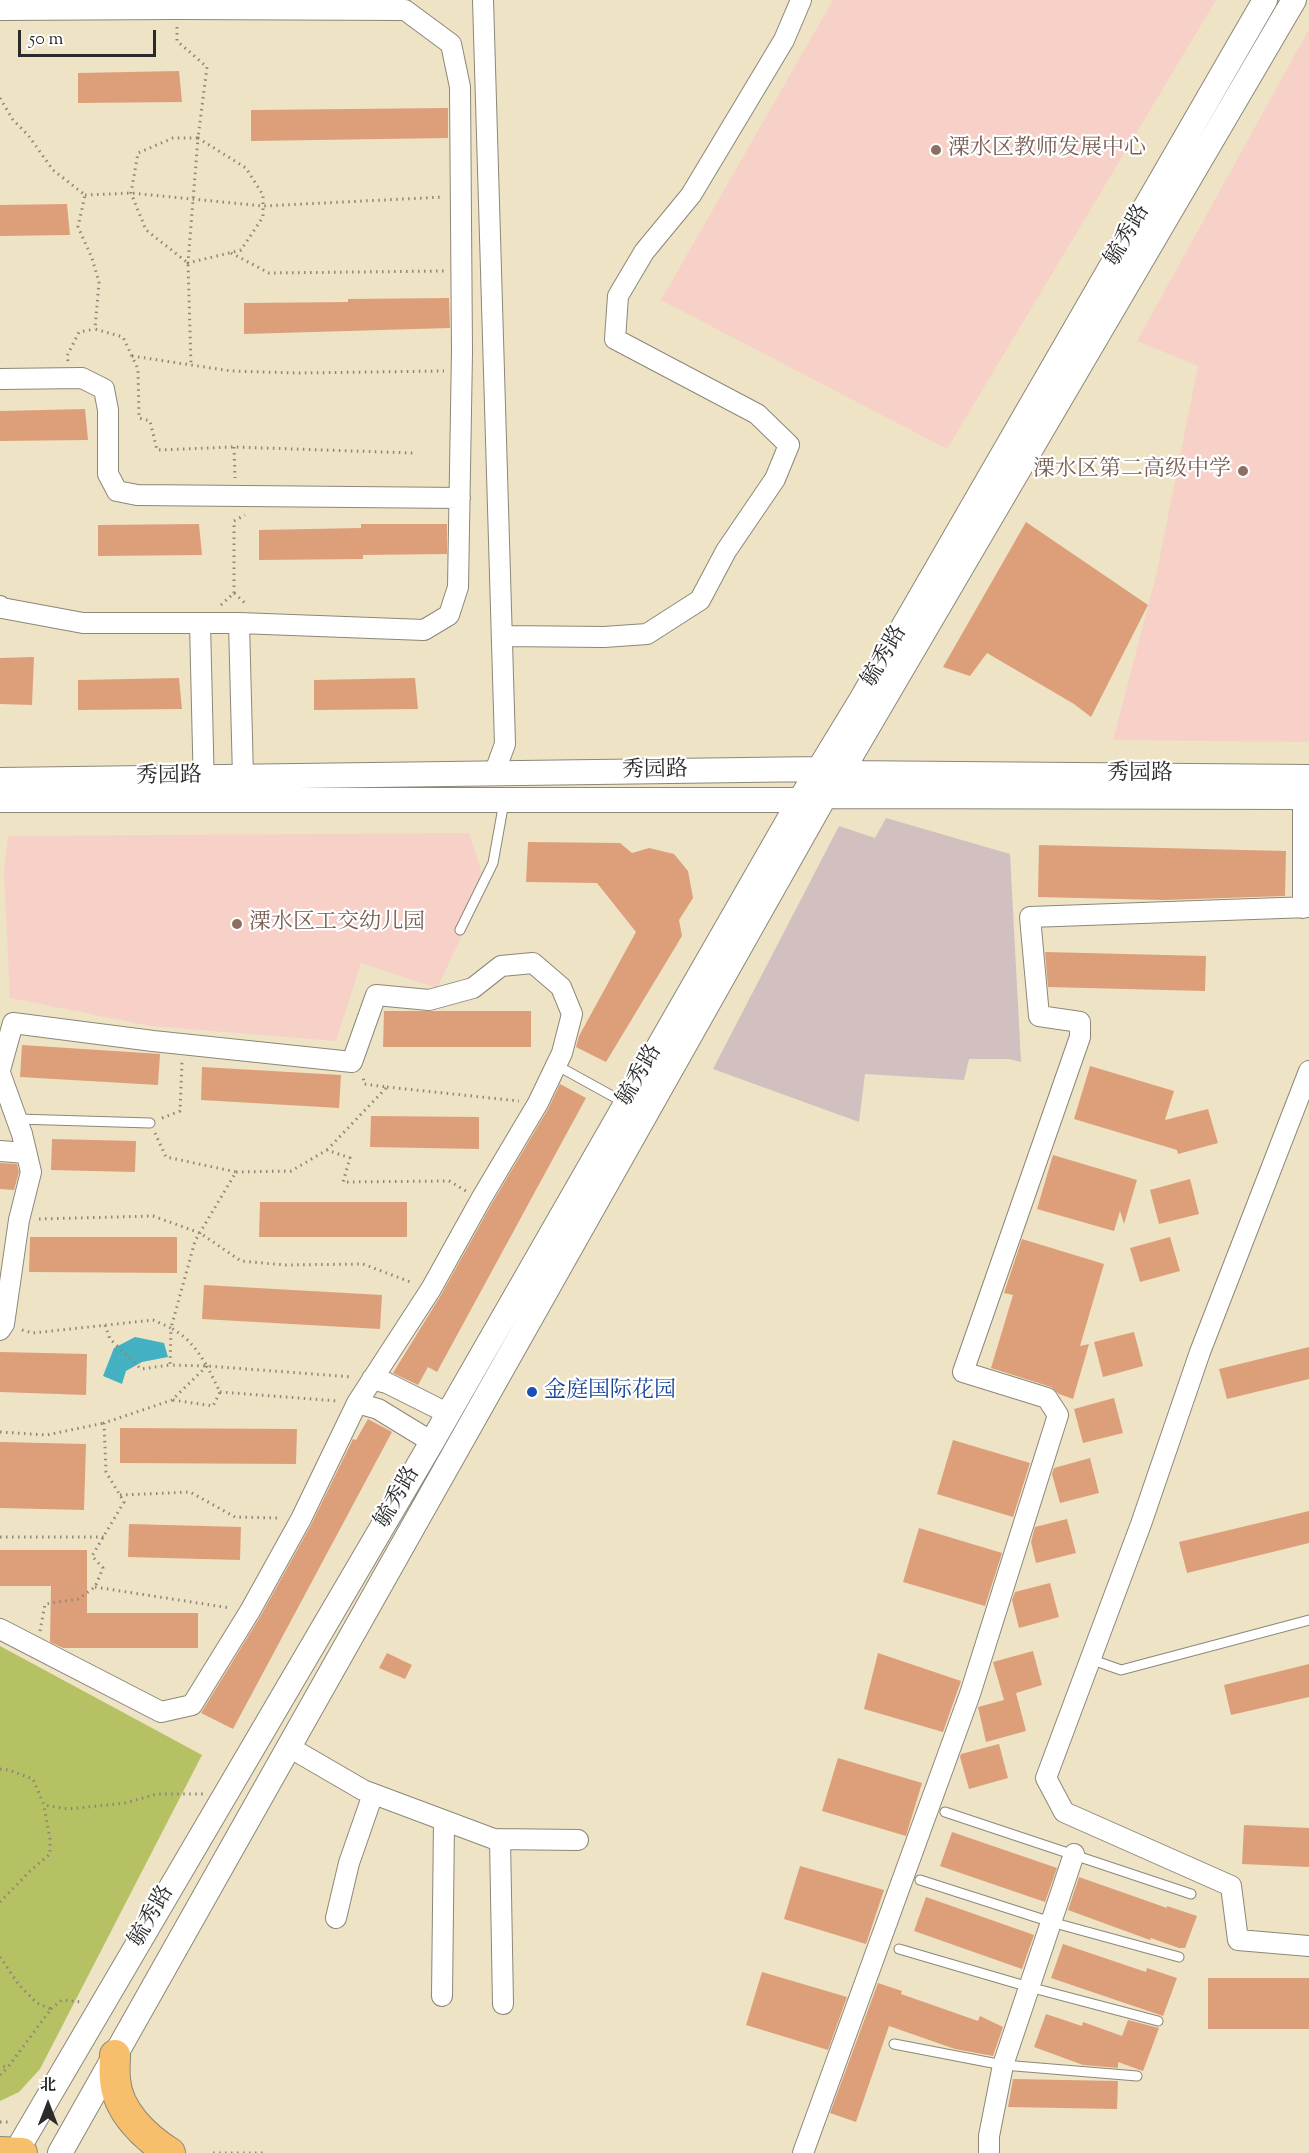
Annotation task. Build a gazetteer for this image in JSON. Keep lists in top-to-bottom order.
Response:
{
  "streets": {
    "street": ["毓秀路", "秀园路"]
  },
  "crossings": [
    ["毓秀路", "秀园路"]
  ],
  "places": [
    "溧水区教师发展中心",
    "溧水区第二高级中学",
    "溧水区工交幼儿园",
    "金庭国际花园"
  ],
  "scale_bar": "50 m",
  "north": "top"
}
